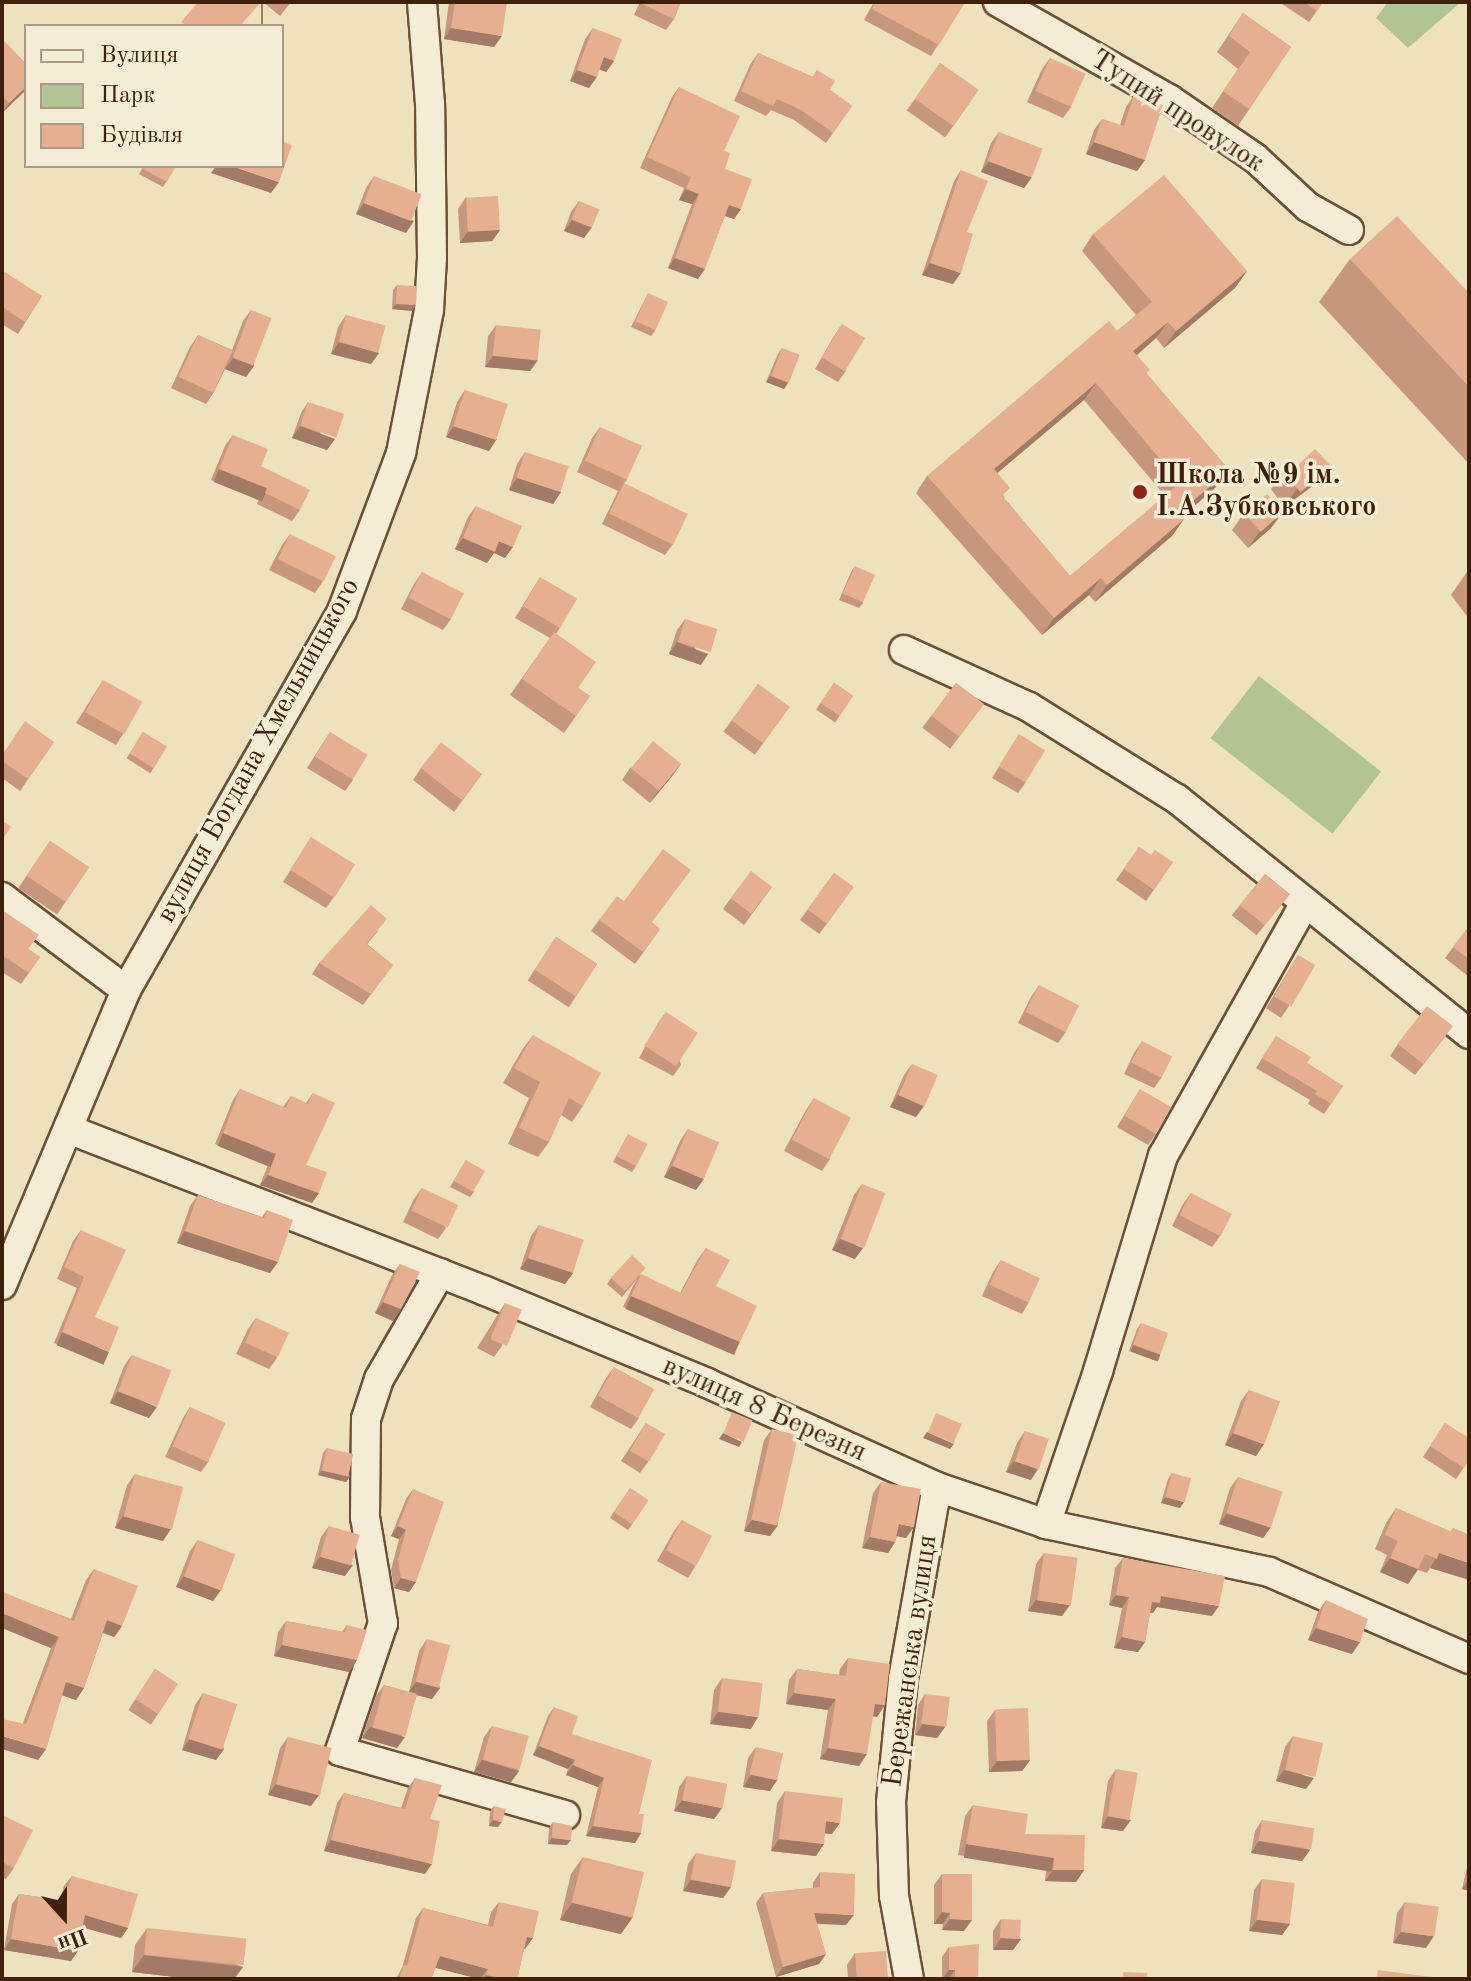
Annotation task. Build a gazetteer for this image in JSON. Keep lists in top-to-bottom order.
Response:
{
  "streets": {
    "street": [
      "Тупий провулок",
      "вулиця Богдана Хмельницького",
      "вулиця 8 Березня",
      "Бережанська вулиця"
    ]
  },
  "crossings": [
    ["вулиця Богдана Хмельницького", "вулиця 8 Березня"],
    ["вулиця 8 Березня", "Бережанська вулиця"]
  ],
  "places": ["Школа №9 ім. І.А.Зубковського"],
  "legend": ["Вулиця", "Парк", "Будівля"],
  "north": "bottom"
}
